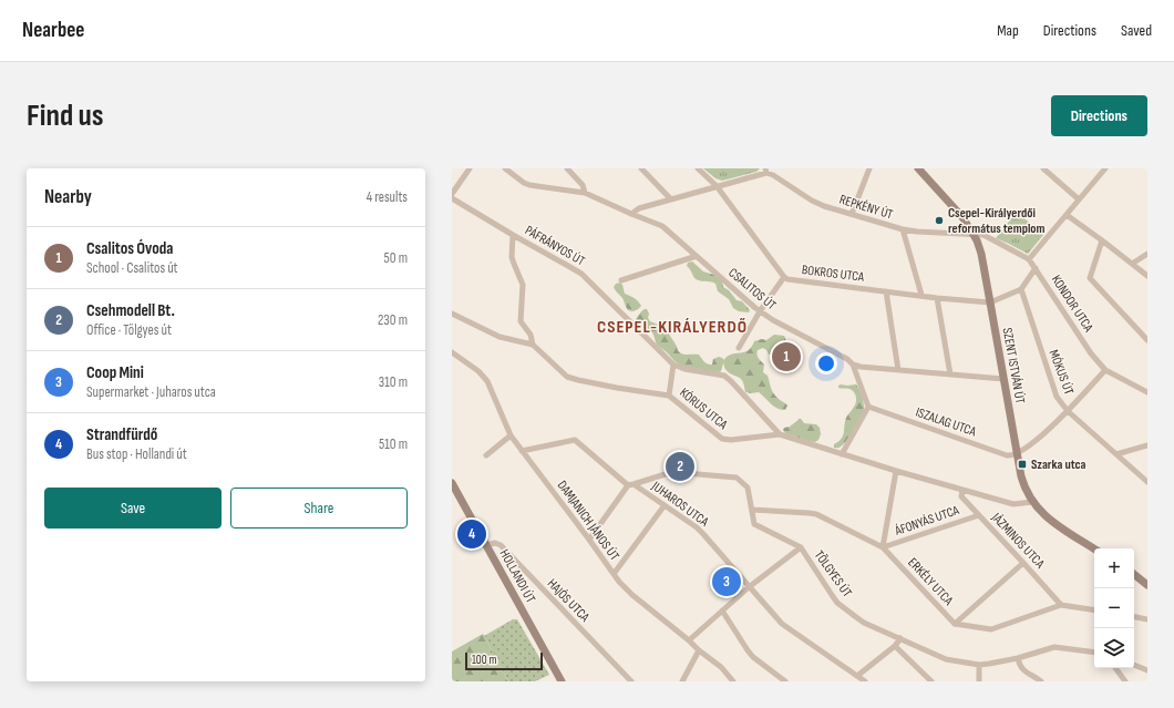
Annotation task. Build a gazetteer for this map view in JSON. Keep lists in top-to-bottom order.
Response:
{
  "streets": {
    "street": [
      "REPKÉNY ÚT",
      "PÁFRÁNYOS ÚT",
      "BOKROS UTCA",
      "CSALITOS ÚT",
      "KONDOR UTCA",
      "SZENT ISTVÁN ÚT",
      "MÓKUS ÚT",
      "KÓRUS UTCA",
      "ISZALAG UTCA",
      "JUHAROS UTCA",
      "DAMJANICH JÁNOS ÚT",
      "ÁFONYÁS UTCA",
      "JÁZMINOS UTCA",
      "TÖLGYES ÚT",
      "HOLLANDI ÚT",
      "ERKÉLY UTCA",
      "HAJÓS UTCA"
    ]
  },
  "crossings": [
    ["REPKÉNY ÚT", "KONDOR UTCA"],
    ["REPKÉNY ÚT", "SZENT ISTVÁN ÚT"],
    ["PÁFRÁNYOS ÚT", "KÓRUS UTCA"],
    ["BOKROS UTCA", "SZENT ISTVÁN ÚT"],
    ["CSALITOS ÚT", "SZENT ISTVÁN ÚT"],
    ["KONDOR UTCA", "SZENT ISTVÁN ÚT"],
    ["SZENT ISTVÁN ÚT", "KÓRUS UTCA"],
    ["SZENT ISTVÁN ÚT", "ISZALAG UTCA"],
    ["KÓRUS UTCA", "JÁZMINOS UTCA"],
    ["JUHAROS UTCA", "DAMJANICH JÁNOS ÚT"],
    ["JUHAROS UTCA", "TÖLGYES ÚT"],
    ["ÁFONYÁS UTCA", "JÁZMINOS UTCA"],
    ["ÁFONYÁS UTCA", "ERKÉLY UTCA"],
    ["JÁZMINOS UTCA", "ERKÉLY UTCA"],
    ["TÖLGYES ÚT", "ERKÉLY UTCA"],
    ["HOLLANDI ÚT", "HAJÓS UTCA"]
  ],
  "districts": ["CSEPEL-KIRÁLYERDŐ"],
  "places": {
    "other": ["Csepel-Királyerdői református templom"],
    "transit": ["Szarka utca"]
  },
  "scale_bar": "100 m",
  "page": {
    "header": "Nearbee",
    "nav": ["Map", "Directions", "Saved"],
    "buttons": [
      "Directions",
      ["Save", "Share"]
    ],
    "title": "Find us",
    "heading": ["Nearby", "4 results"],
    "list": [
      {
        "mark": "1",
        "name": "Csalitos Óvoda",
        "note": "School · Csalitos út",
        "value": "50 m"
      },
      {
        "mark": "2",
        "name": "Csehmodell Bt.",
        "note": "Office · Tölgyes út",
        "value": "230 m"
      },
      {
        "mark": "3",
        "name": "Coop Mini",
        "note": "Supermarket · Juharos utca",
        "value": "310 m"
      },
      {
        "mark": "4",
        "name": "Strandfürdő",
        "note": "Bus stop · Hollandi út",
        "value": "510 m"
      }
    ],
    "pins": [
      "1",
      "2",
      "4",
      "3"
    ],
    "map_buttons": ["+", "−"],
    "scale": "100 m"
  }
}
